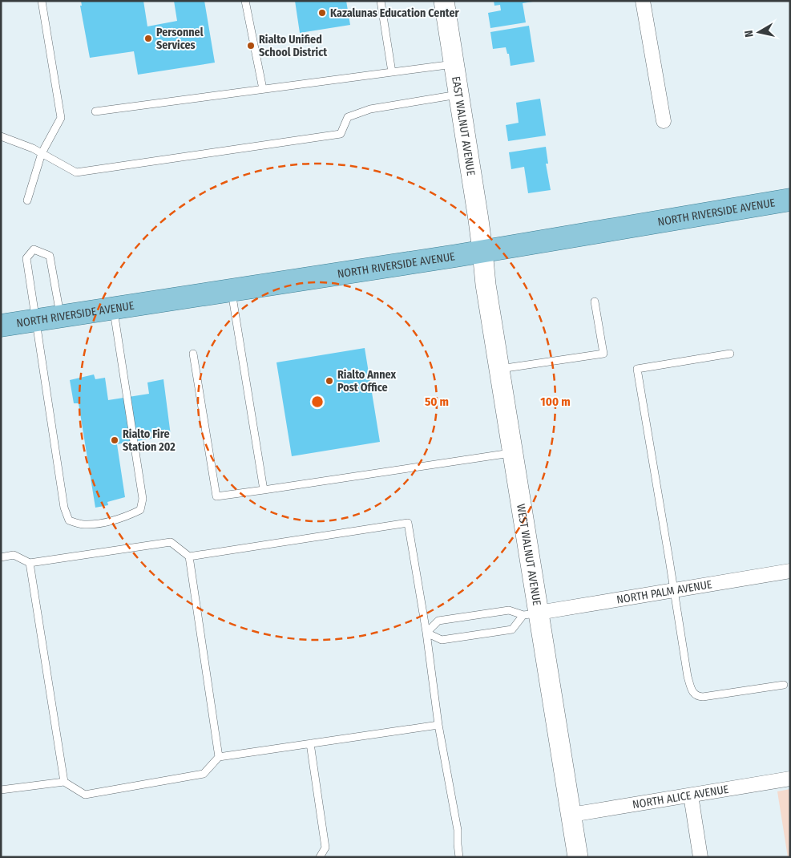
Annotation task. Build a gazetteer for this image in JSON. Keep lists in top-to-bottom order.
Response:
{
  "streets": {
    "main road": ["NORTH RIVERSIDE AVENUE"],
    "street": [
      "EAST WALNUT AVENUE",
      "WEST WALNUT AVENUE",
      "NORTH PALM AVENUE",
      "NORTH ALICE AVENUE"
    ]
  },
  "crossings": [
    ["EAST WALNUT AVENUE", "NORTH RIVERSIDE AVENUE"],
    ["EAST WALNUT AVENUE", "WEST WALNUT AVENUE"],
    ["NORTH RIVERSIDE AVENUE", "WEST WALNUT AVENUE"],
    ["WEST WALNUT AVENUE", "NORTH PALM AVENUE"],
    ["WEST WALNUT AVENUE", "NORTH ALICE AVENUE"]
  ],
  "places": [
    "Kazalunas Education Center",
    "Personnel Services",
    "Rialto Unified School District",
    "Rialto Annex Post Office",
    "Rialto Fire Station 202"
  ],
  "north": "left",
  "rings": ["50 m", "100 m"]
}
